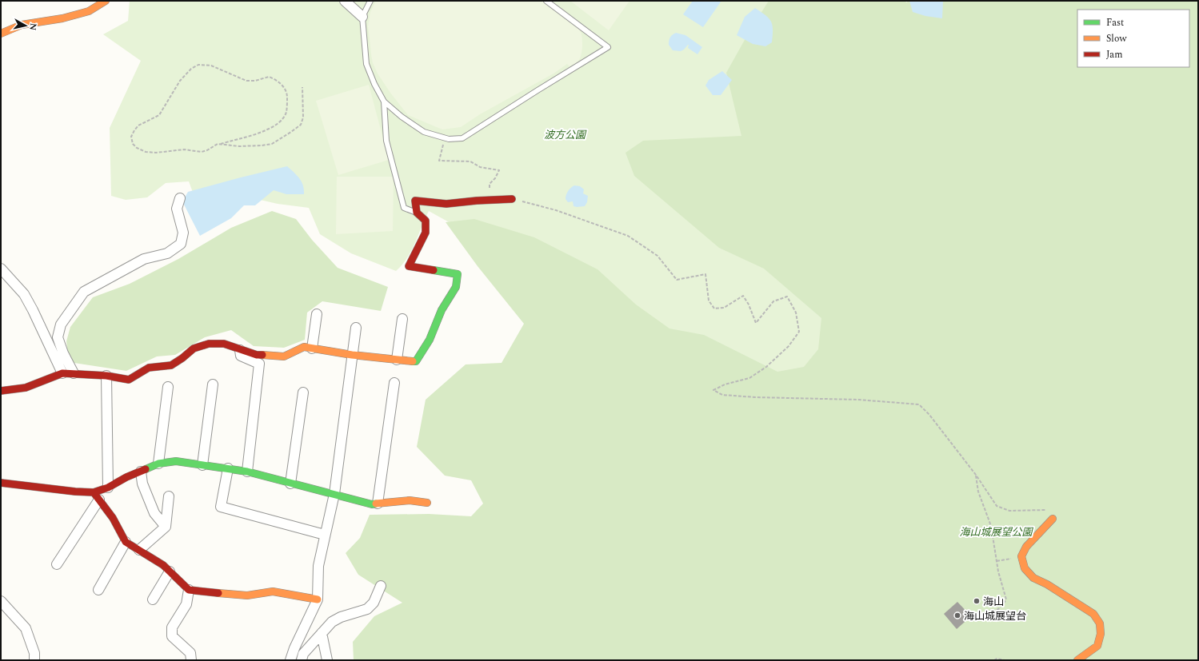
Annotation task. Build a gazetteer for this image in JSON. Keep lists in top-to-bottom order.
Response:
{
  "parks": ["波方公園", "海山城展望公園"],
  "places": ["海山", "海山城展望台"],
  "legend": ["Fast", "Slow", "Jam"],
  "north": "right"
}
